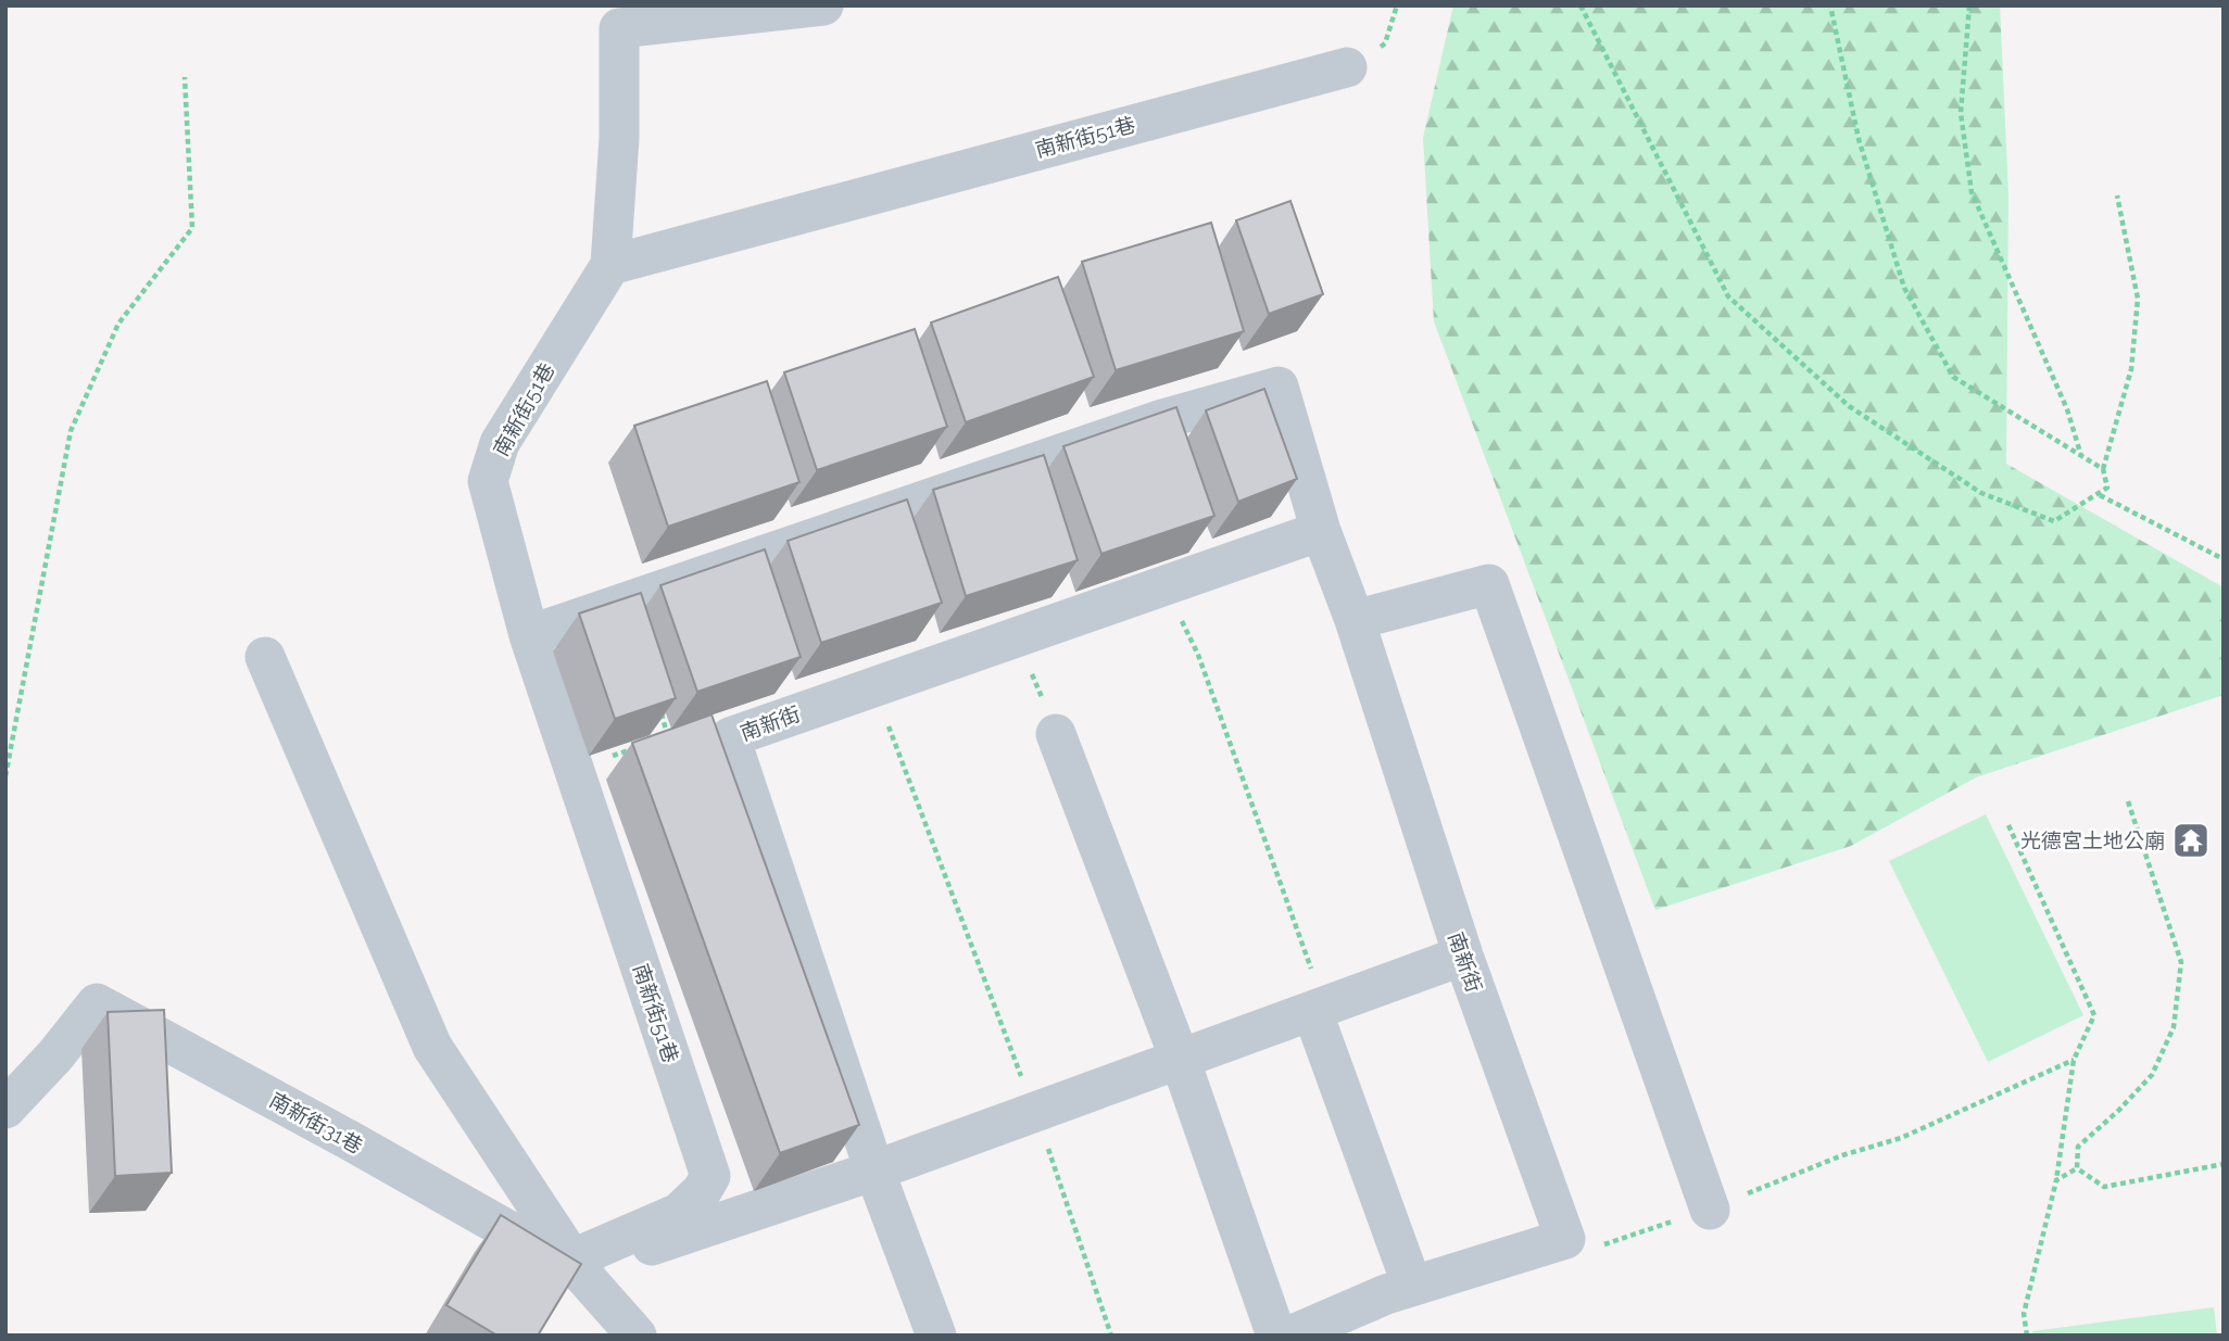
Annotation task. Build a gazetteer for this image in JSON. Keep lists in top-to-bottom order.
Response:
{
  "streets": {
    "street": ["南新街51巷", "南新街", "南新街31巷"]
  },
  "crossings": [
    ["南新街51巷", "南新街"],
    ["南新街51巷", "南新街31巷"]
  ],
  "places": {
    "temple": ["光德宮土地公廟"]
  }
}
